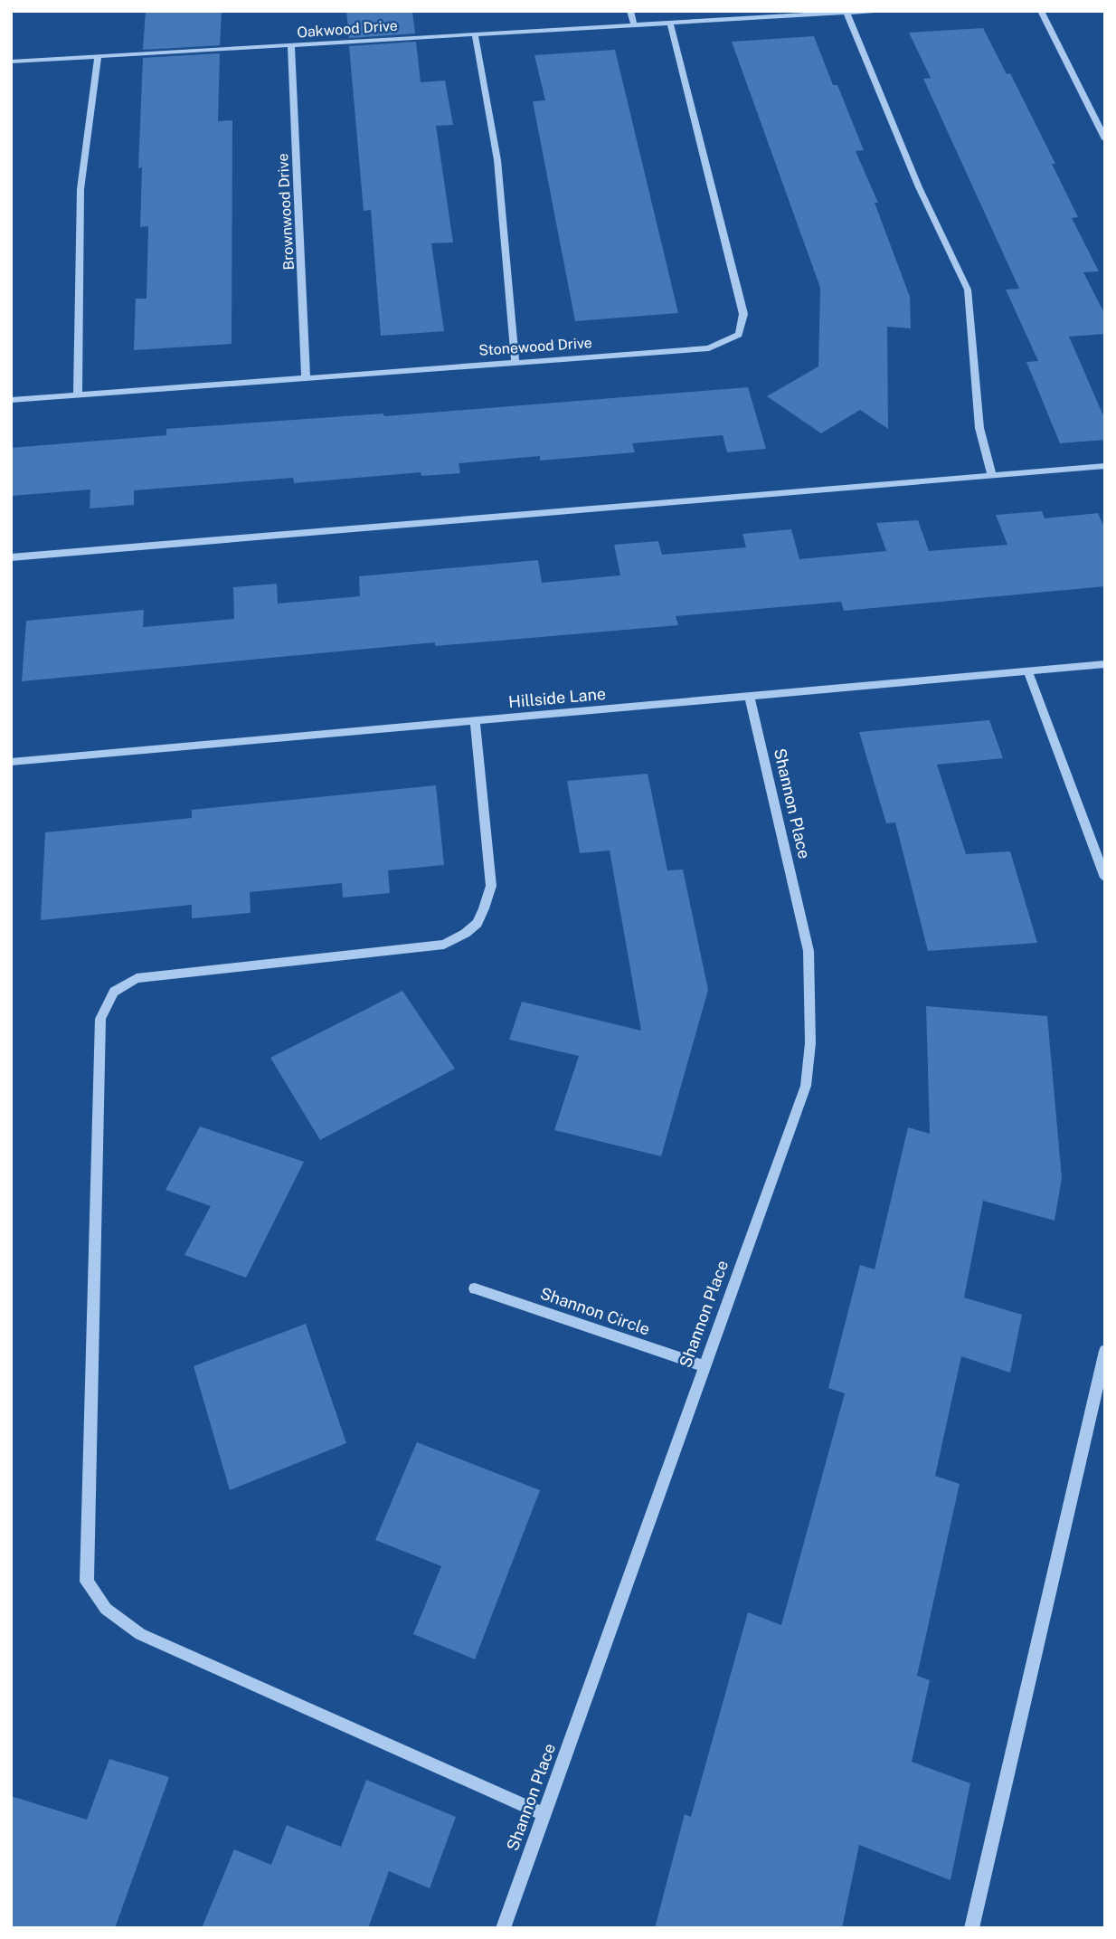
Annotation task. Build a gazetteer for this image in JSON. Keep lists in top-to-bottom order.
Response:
{
  "streets": {
    "street": [
      "Oakwood Drive",
      "Brownwood Drive",
      "Stonewood Drive",
      "Hillside Lane",
      "Shannon Place",
      "Shannon Circle"
    ]
  },
  "crossings": [
    ["Oakwood Drive", "Brownwood Drive"],
    ["Oakwood Drive", "Stonewood Drive"],
    ["Brownwood Drive", "Stonewood Drive"],
    ["Hillside Lane", "Shannon Place"],
    ["Shannon Place", "Shannon Circle"]
  ]
}
